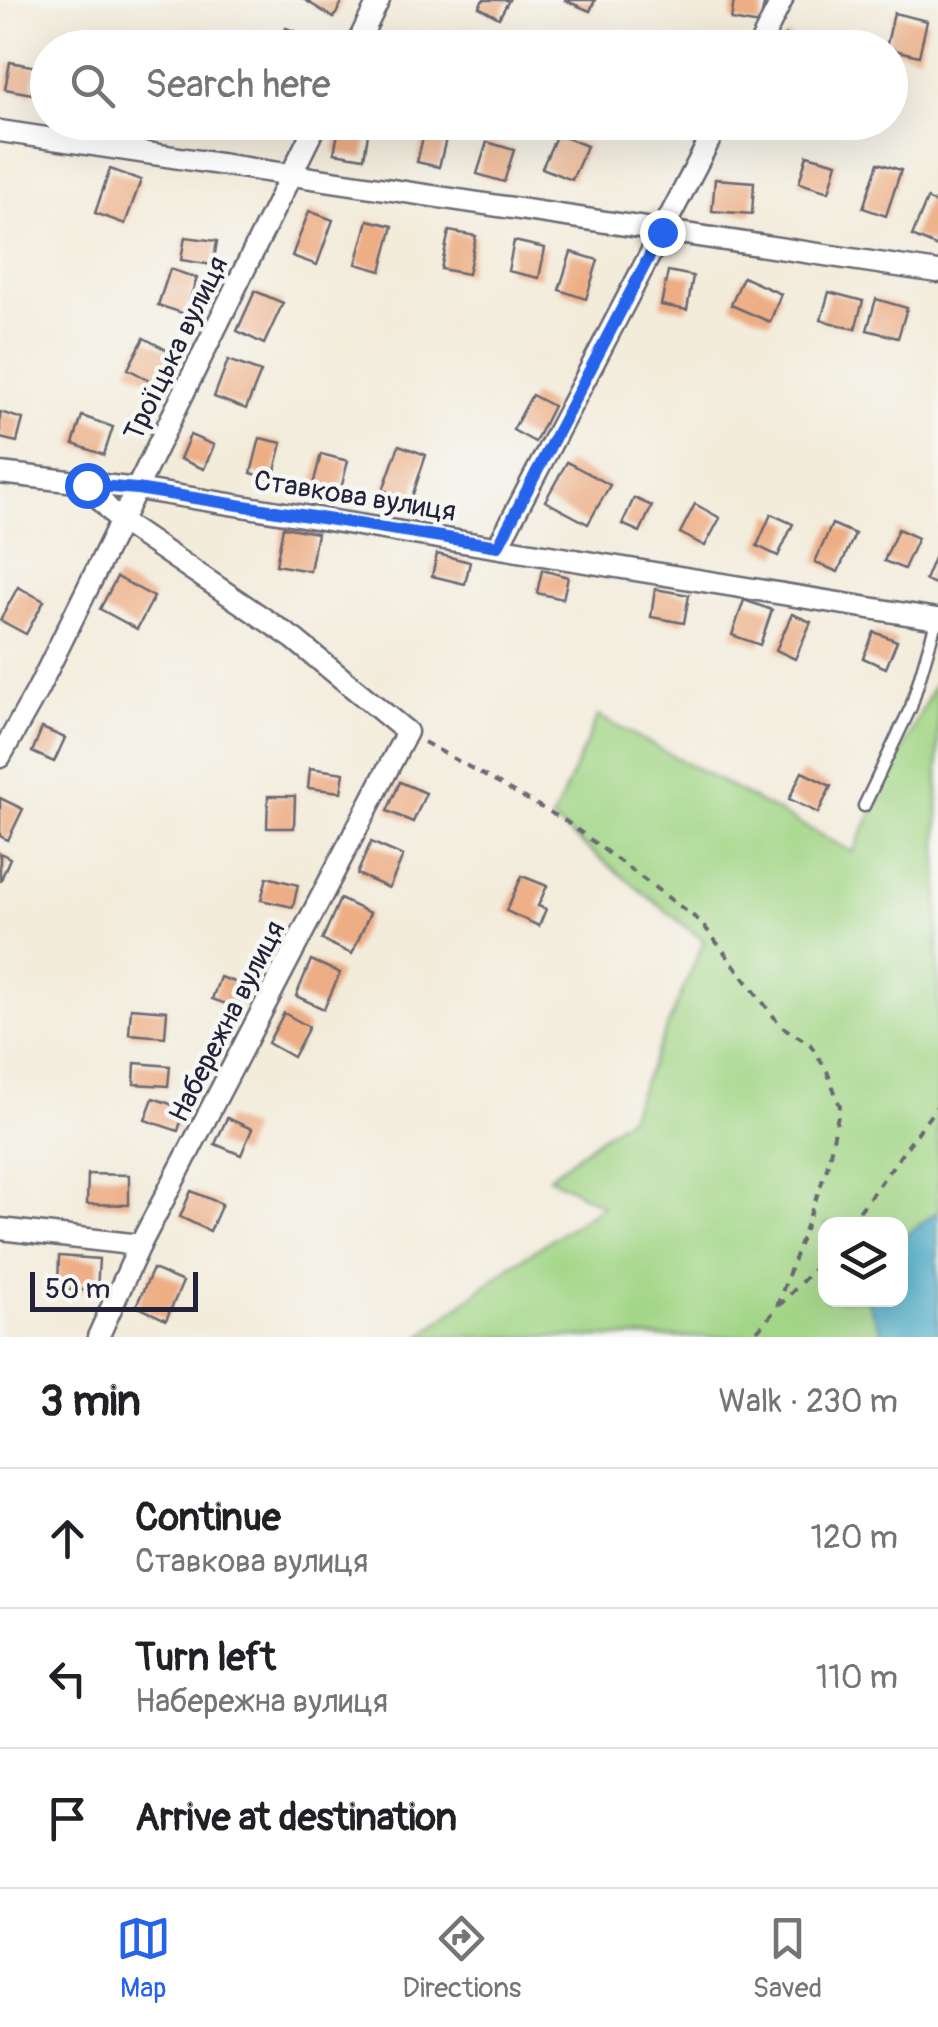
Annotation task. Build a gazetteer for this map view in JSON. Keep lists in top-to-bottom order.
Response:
{
  "streets": {
    "street": ["Троїцька вулиця", "Ставкова вулиця", "Набережна вулиця"]
  },
  "crossings": [
    ["Троїцька вулиця", "Ставкова вулиця"]
  ],
  "scale_bar": "50 m",
  "page": {
    "search": "Search here",
    "scale": "50 m",
    "heading": ["3 min", "Walk · 230 m"],
    "list": [
      ["Continue", "Ставкова вулиця", "120 m"],
      ["Turn left", "Набережна вулиця", "110 m"],
      "Arrive at destination"
    ],
    "nav": ["Map", "Directions", "Saved"]
  }
}
